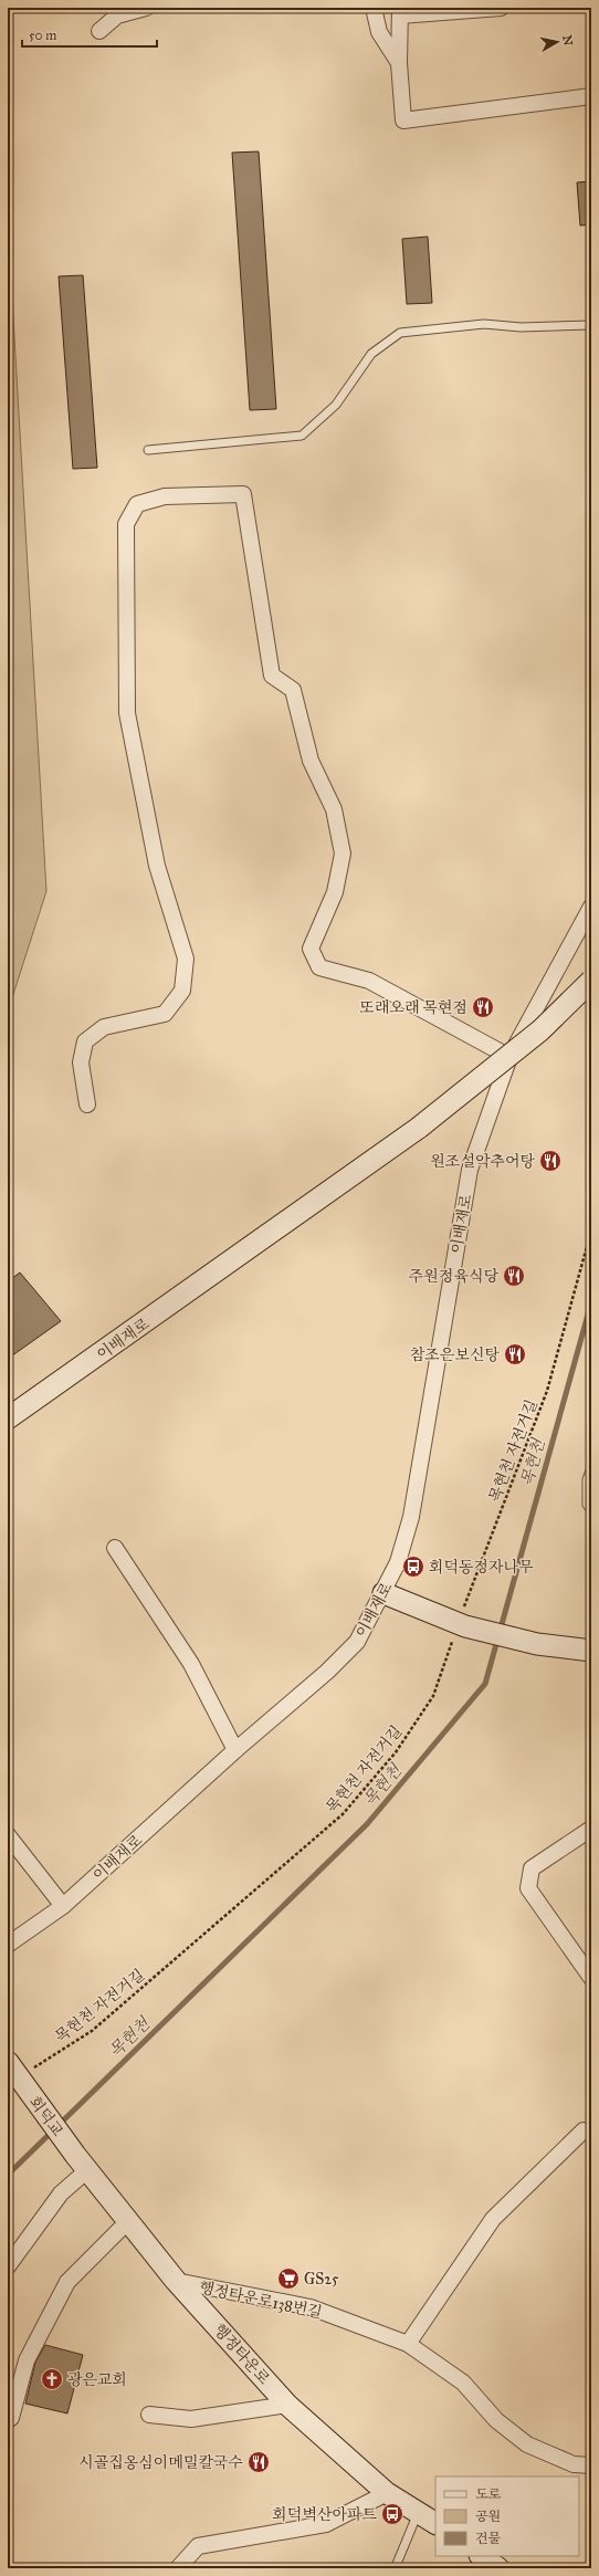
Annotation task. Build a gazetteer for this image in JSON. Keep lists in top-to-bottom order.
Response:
{
  "streets": {
    "street": [
      "이배재로",
      "회덕교",
      "행정타운로138번길",
      "행정타운로"
    ],
    "path": ["목현천 자전거길"]
  },
  "crossings": [
    ["목현천 자전거길", "회덕교"],
    ["회덕교", "행정타운로"],
    ["행정타운로138번길", "행정타운로"]
  ],
  "water": ["목현천"],
  "places": {
    "restaurant": [
      "또래오래 목현점",
      "원조설악추어탕",
      "주원정육식당",
      "참조은보신탕",
      "시골집옹심이메밀칼국수"
    ],
    "bus stop": ["회덕동정자나무", "회덕벽산아파트"],
    "supermarket": ["GS25"],
    "church": ["광은교회"]
  },
  "legend": ["도로", "공원", "건물"],
  "scale_bar": "50 m",
  "north": "right"
}
